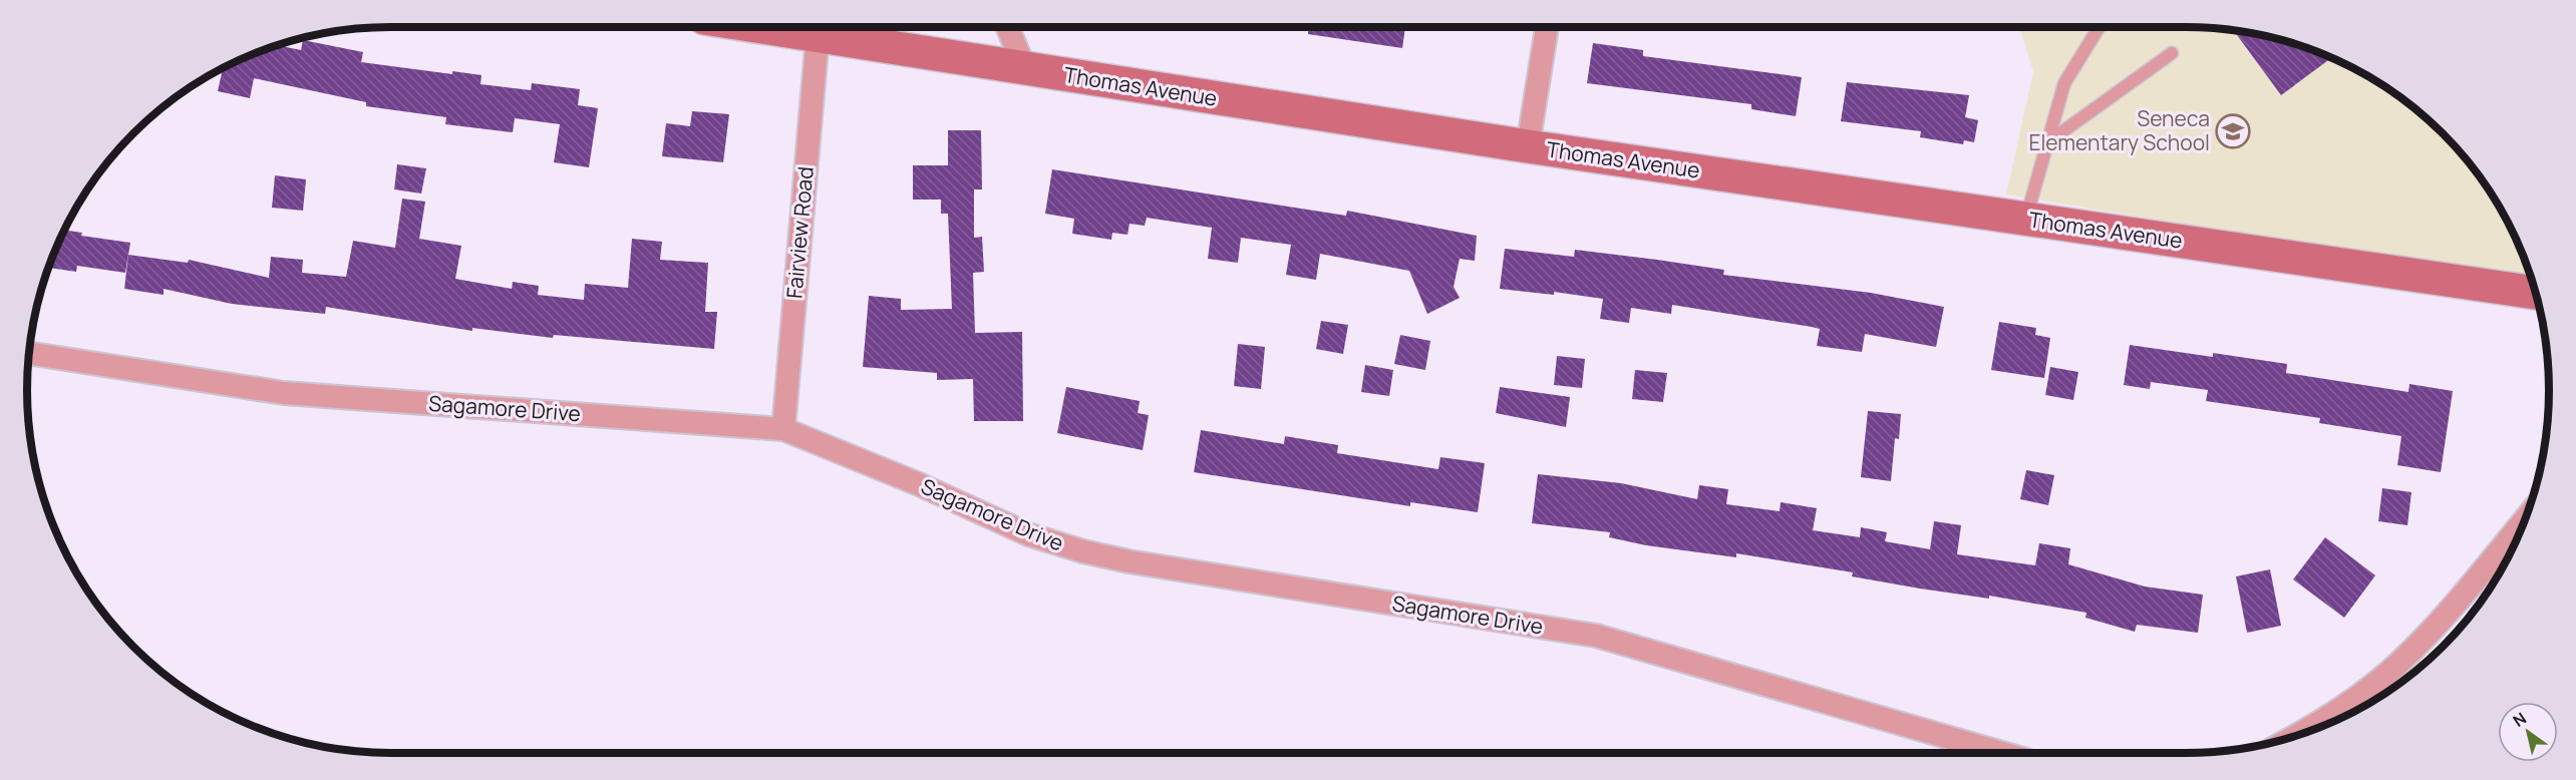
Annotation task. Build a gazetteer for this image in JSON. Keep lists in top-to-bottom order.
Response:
{
  "streets": {
    "main road": ["Thomas Avenue"],
    "street": ["Fairview Road", "Sagamore Drive"]
  },
  "crossings": [
    ["Thomas Avenue", "Fairview Road"],
    ["Fairview Road", "Sagamore Drive"]
  ],
  "places": {
    "school or university": ["Seneca Elementary School"]
  },
  "north": "top left"
}
